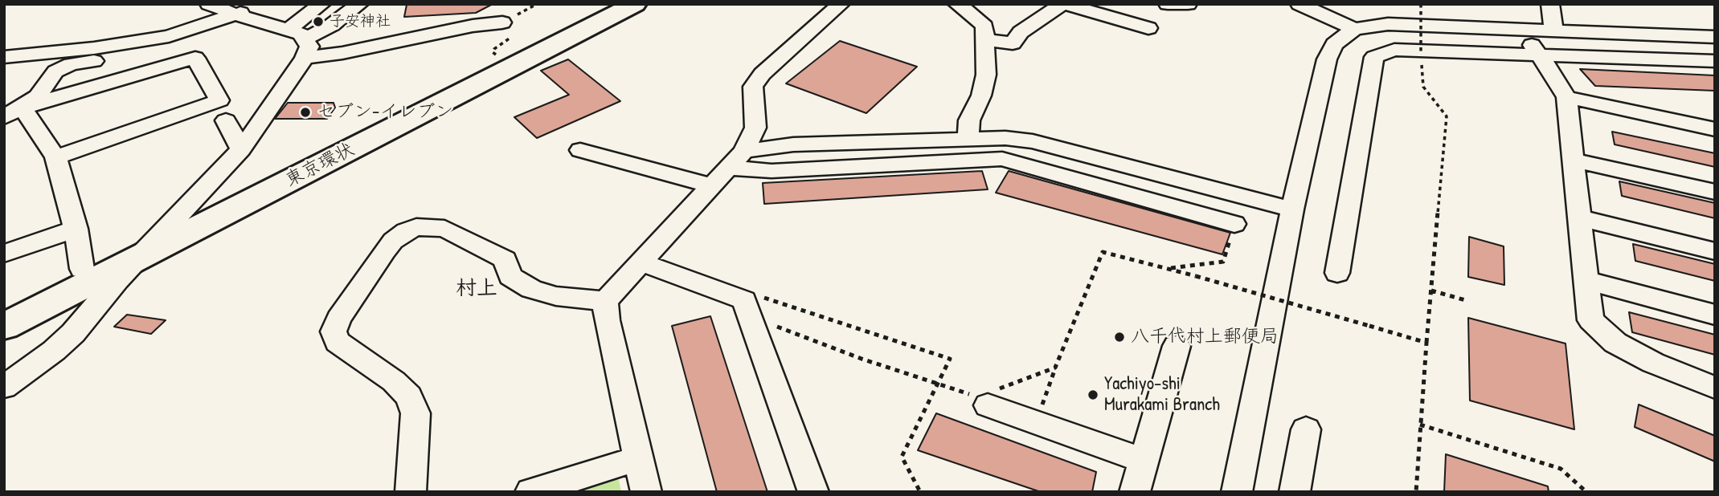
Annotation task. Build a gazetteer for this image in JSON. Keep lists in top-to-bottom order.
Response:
{
  "streets": {
    "highway": ["東京環状"]
  },
  "districts": ["村上"],
  "places": [
    "子安神社",
    "セブン-イレブン",
    "八千代村上郵便局",
    "Yachiyo-shi Murakami Branch"
  ]
}
